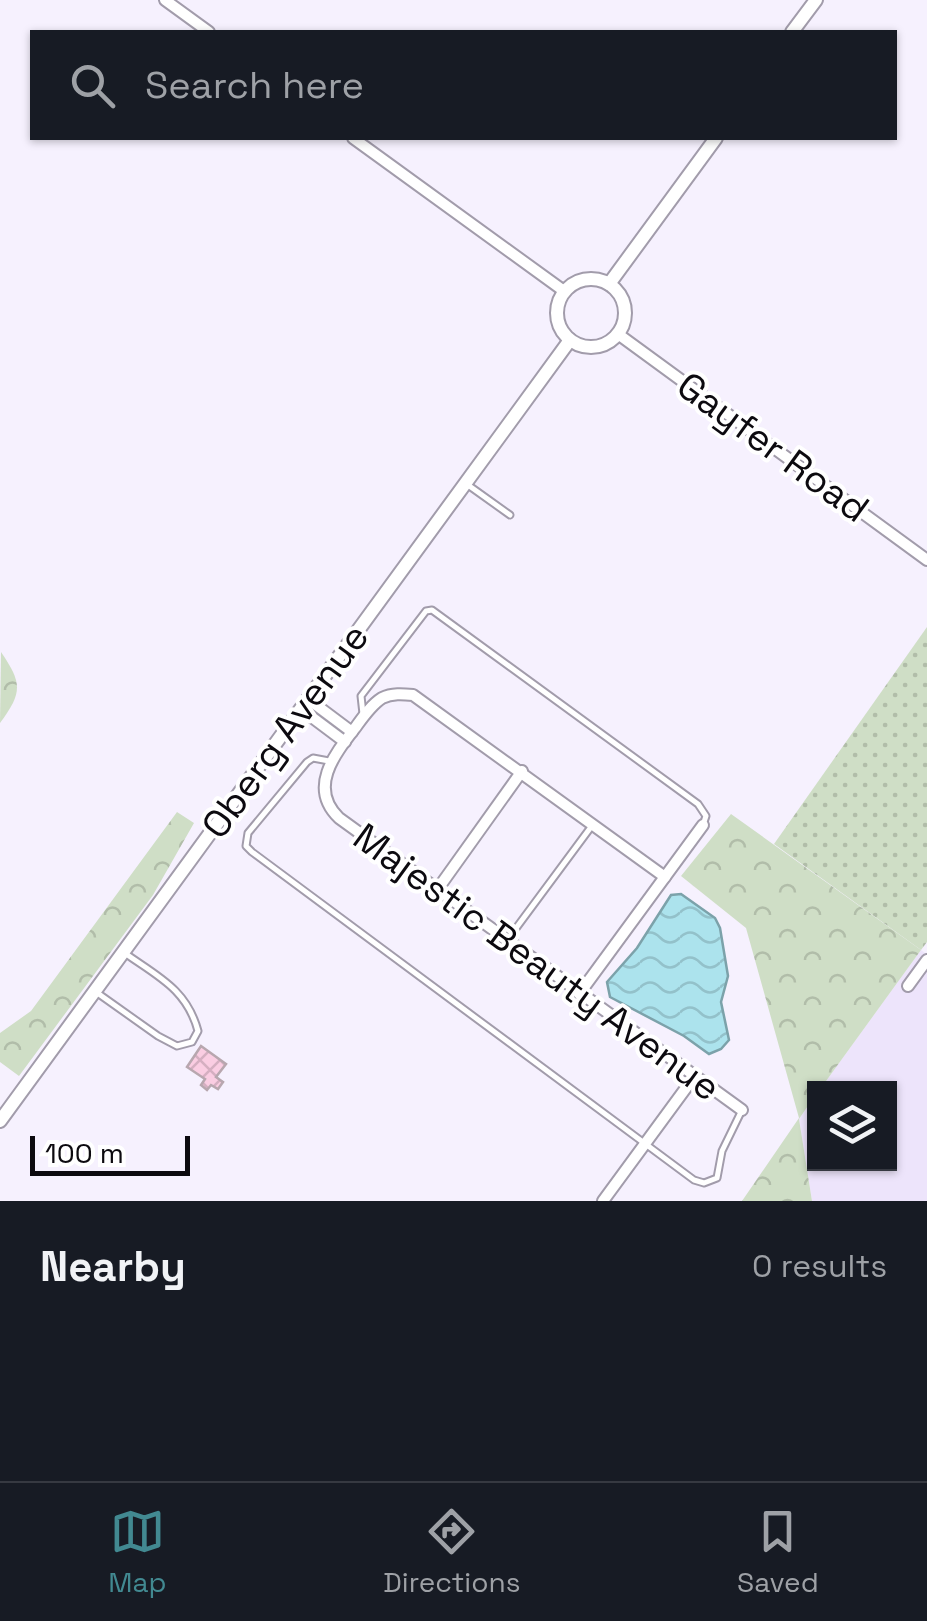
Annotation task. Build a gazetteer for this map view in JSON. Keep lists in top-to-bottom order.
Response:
{
  "streets": {
    "street": ["Gayfer Road", "Oberg Avenue", "Majestic Beauty Avenue"]
  },
  "crossings": [
    ["Gayfer Road", "Oberg Avenue"]
  ],
  "scale_bar": "100 m",
  "page": {
    "search": "Search here",
    "scale": "100 m",
    "heading": ["Nearby", "0 results"],
    "nav": ["Map", "Directions", "Saved"]
  }
}
